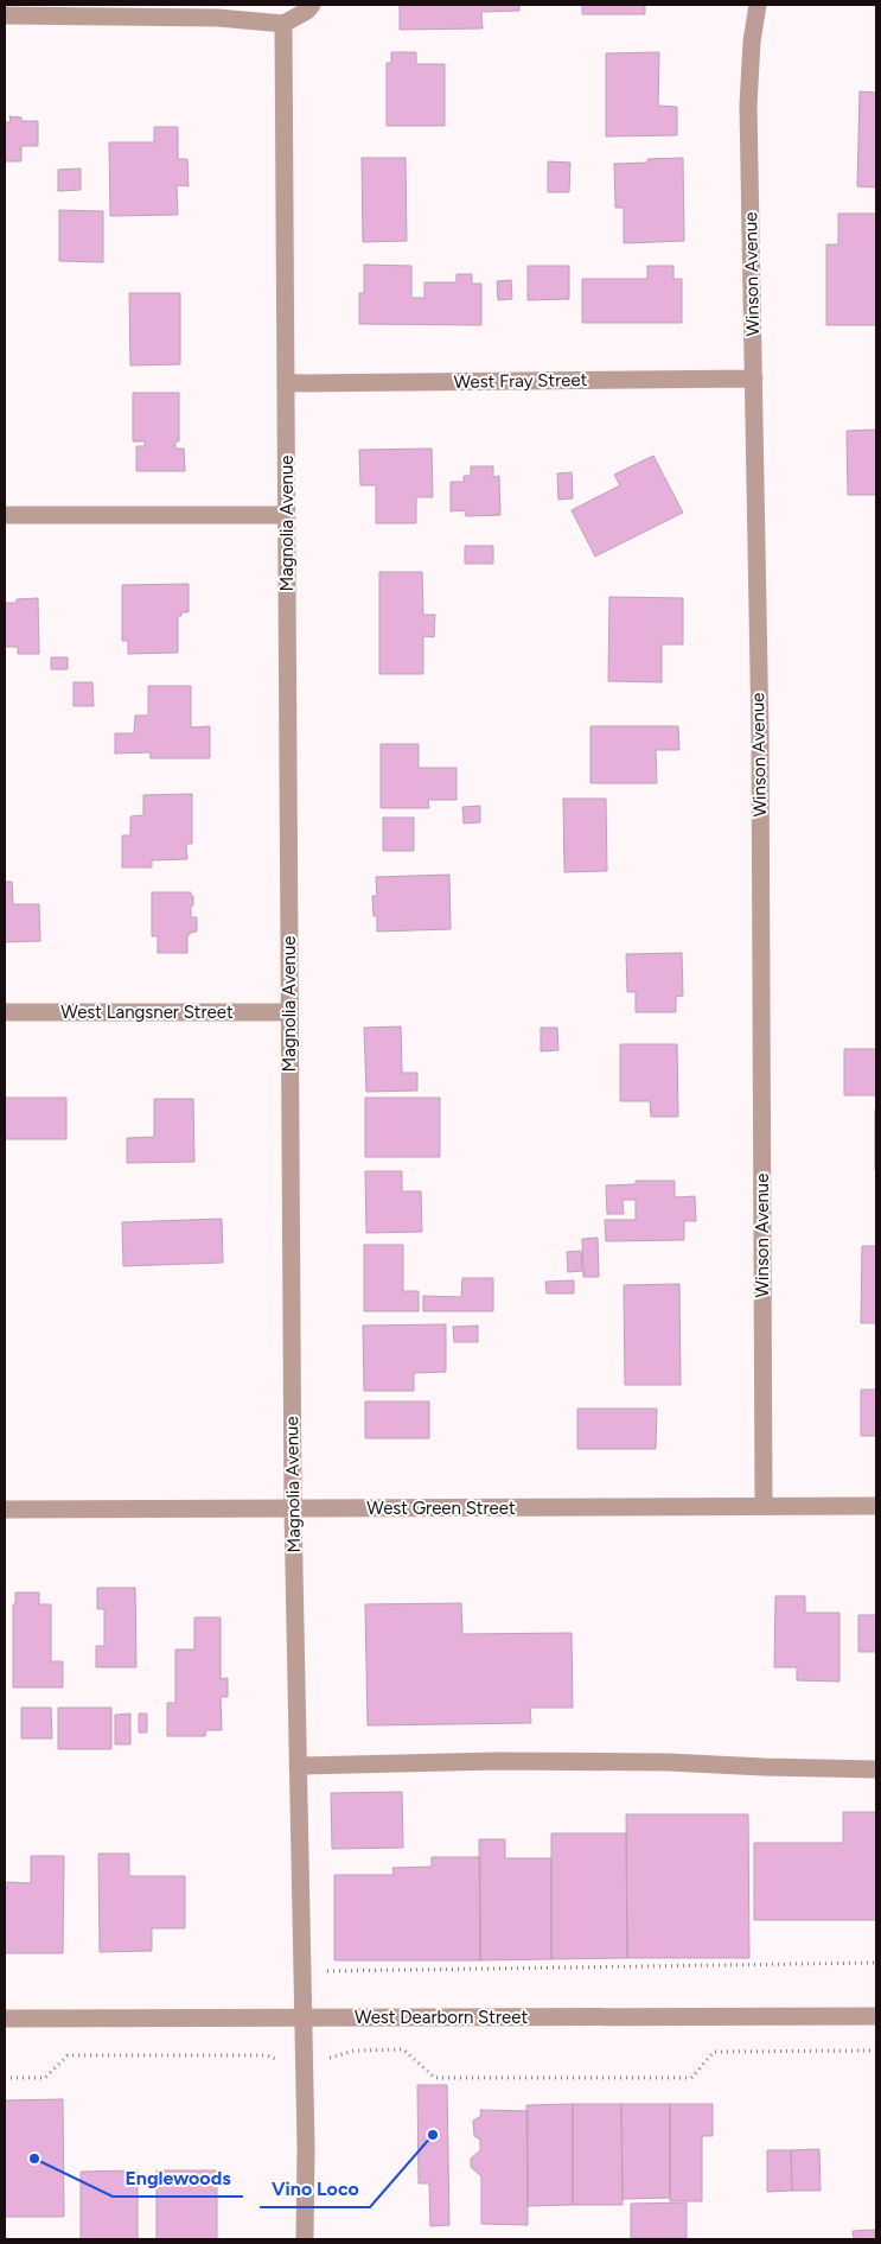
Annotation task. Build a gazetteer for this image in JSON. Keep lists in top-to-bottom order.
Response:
{
  "streets": {
    "street": [
      "Winson Avenue",
      "West Fray Street",
      "Magnolia Avenue",
      "West Langsner Street",
      "West Green Street",
      "West Dearborn Street"
    ]
  },
  "crossings": [
    ["Winson Avenue", "West Fray Street"],
    ["Winson Avenue", "West Green Street"],
    ["West Fray Street", "Magnolia Avenue"],
    ["Magnolia Avenue", "West Langsner Street"],
    ["Magnolia Avenue", "West Green Street"],
    ["Magnolia Avenue", "West Dearborn Street"]
  ],
  "places": ["Vino Loco", "Englewoods"]
}
